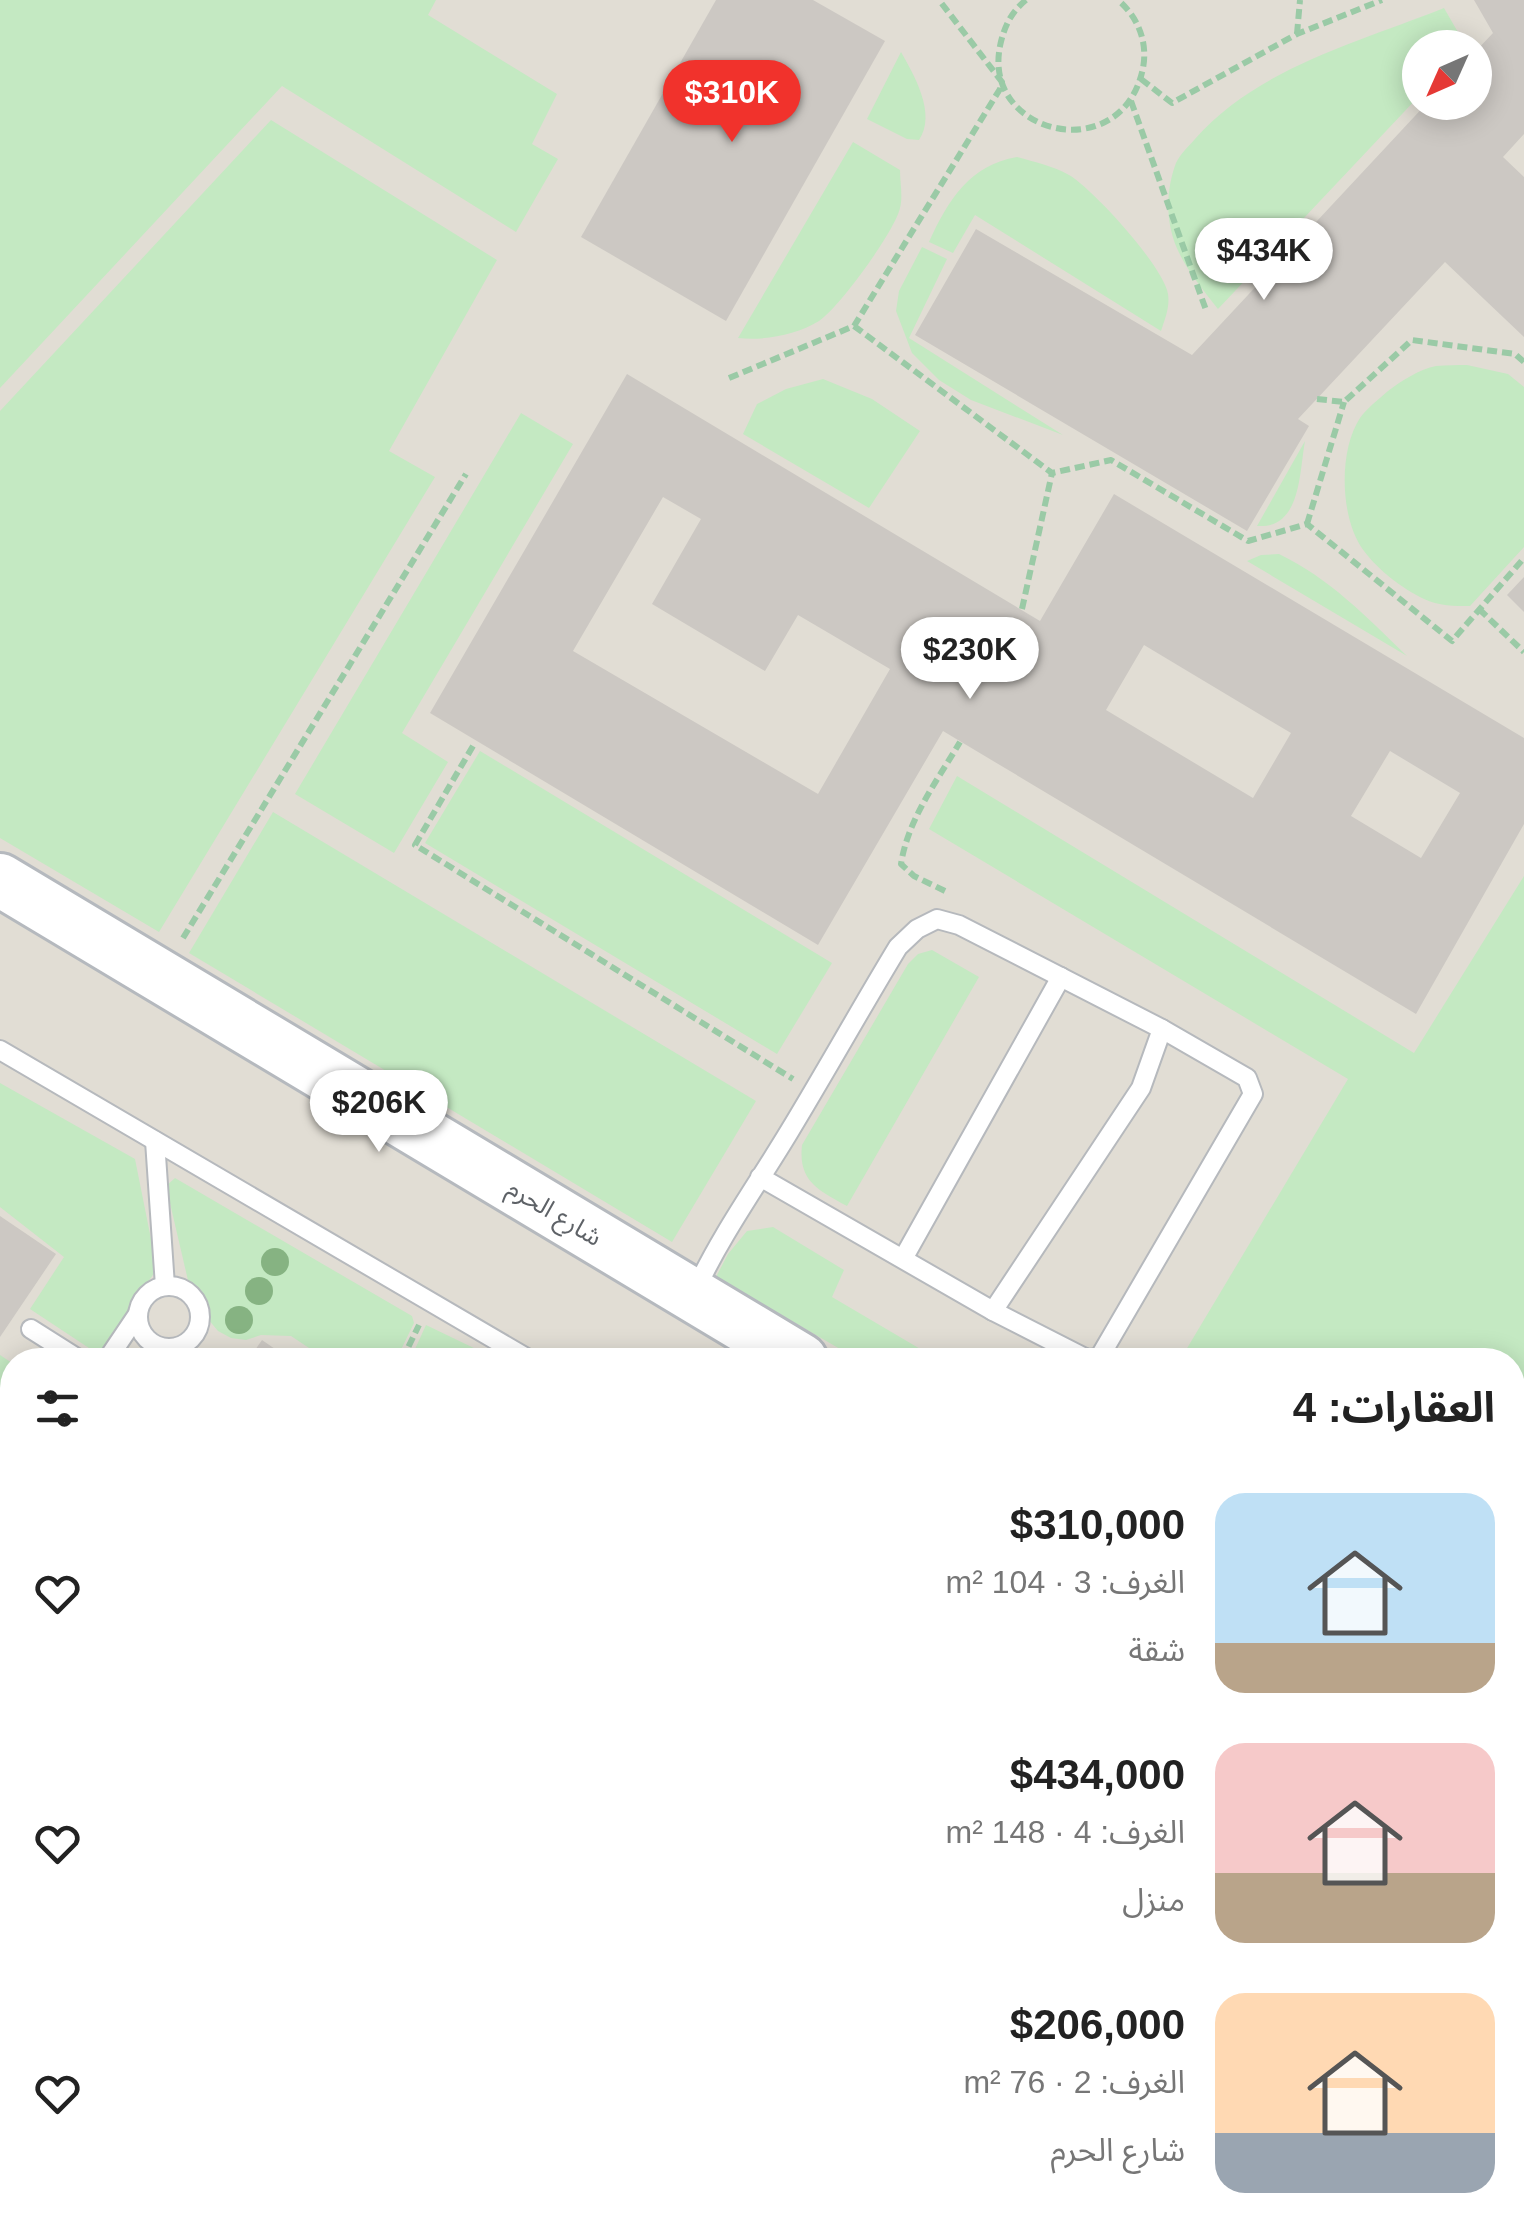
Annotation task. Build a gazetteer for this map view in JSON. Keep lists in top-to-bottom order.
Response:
{
  "streets": {
    "street": ["شارع الحرم"]
  },
  "north": "bottom left",
  "page": {
    "price": [
      "$310K",
      "$434K",
      "$230K",
      "$206K"
    ],
    "heading": "العقارات: 4",
    "list": [
      {
        "name": "$310,000",
        "note": "الغرف: 3 · 104 m² · شقة"
      },
      {
        "name": "$434,000",
        "note": "الغرف: 4 · 148 m² · منزل"
      },
      {
        "name": "$206,000",
        "note": "الغرف: 2 · 76 m² · شارع الحرم"
      }
    ]
  }
}
